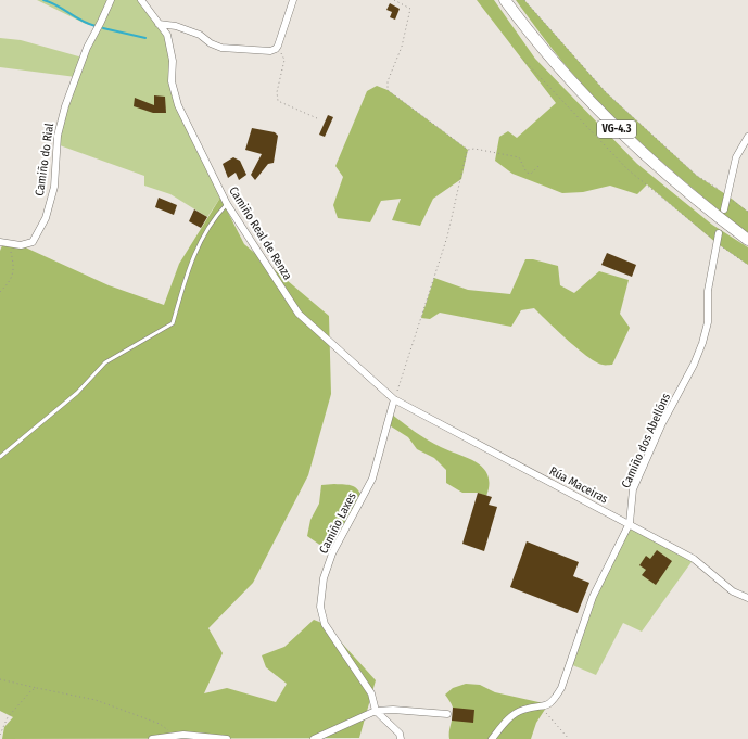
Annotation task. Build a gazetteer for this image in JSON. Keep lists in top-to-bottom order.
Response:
{
  "streets": {
    "highway": ["VG-4.3"],
    "street": [
      "Camiño do Rial",
      "Camiño Real de Renza",
      "Camiño dos Abellóns",
      "Rúa Maceiras",
      "Camiño Laxes"
    ]
  },
  "crossings": [
    ["Camiño Real de Renza", "Rúa Maceiras"],
    ["Camiño Real de Renza", "Camiño Laxes"],
    ["Camiño dos Abellóns", "Rúa Maceiras"],
    ["Rúa Maceiras", "Camiño Laxes"]
  ]
}
